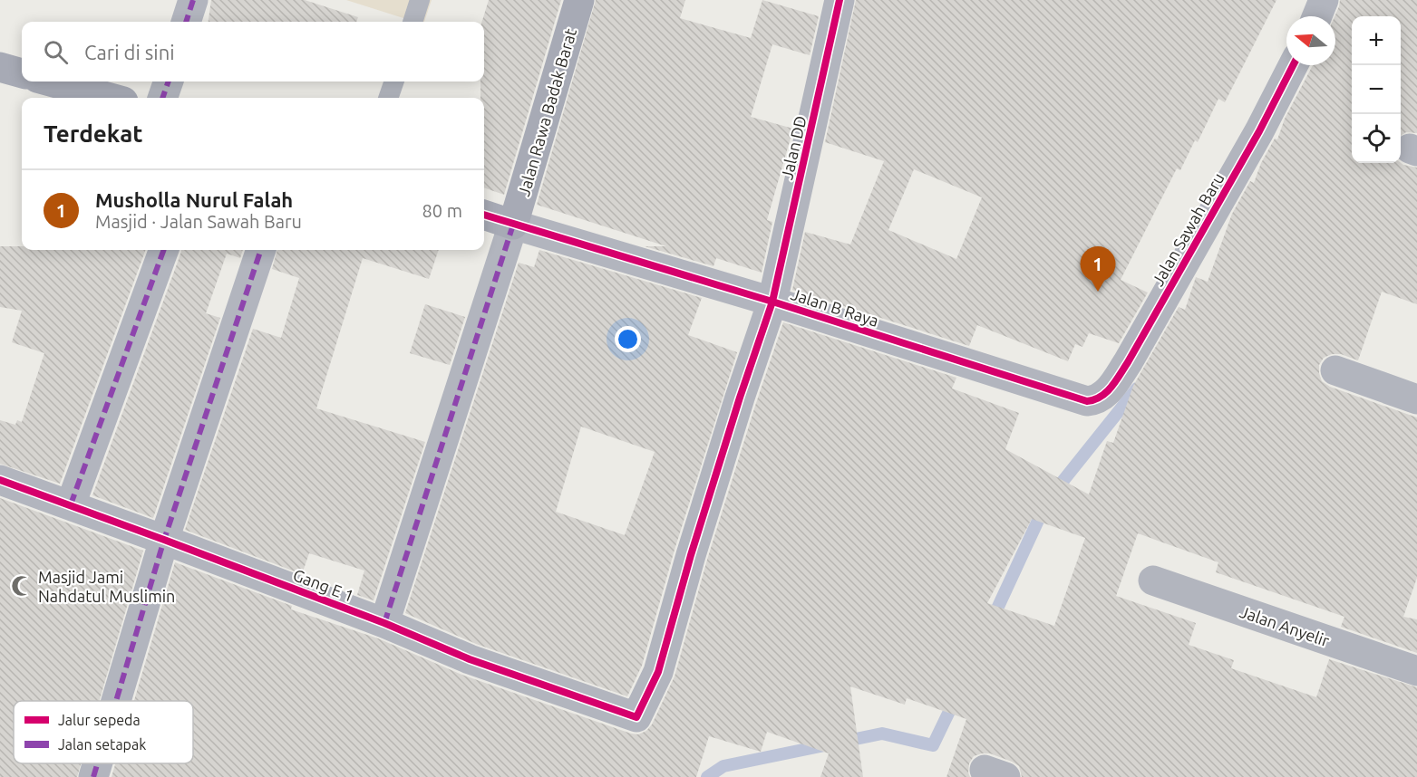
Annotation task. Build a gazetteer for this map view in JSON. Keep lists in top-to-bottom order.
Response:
{
  "streets": {
    "street": [
      "Jalan Rawa Badak Barat",
      "Jalan DD",
      "Jalan Sawah Baru",
      "Jalan B Raya",
      "Gang E 1",
      "Jalan Anyelir"
    ]
  },
  "crossings": [
    ["Jalan Rawa Badak Barat", "Jalan B Raya"],
    ["Jalan DD", "Jalan B Raya"],
    ["Jalan DD", "Gang E 1"],
    ["Jalan Sawah Baru", "Jalan B Raya"]
  ],
  "places": {
    "mosque": ["Masjid Jami Nahdatul Muslimin"]
  },
  "legend": ["Jalur sepeda", "Jalan setapak"],
  "north": "left",
  "page": {
    "map_buttons": ["+", "−"],
    "search": "Cari di sini",
    "heading": "Terdekat",
    "list": [
      {
        "mark": "1",
        "name": "Musholla Nurul Falah",
        "note": "Masjid · Jalan Sawah Baru",
        "value": "80 m"
      }
    ],
    "pins": "1"
  }
}
